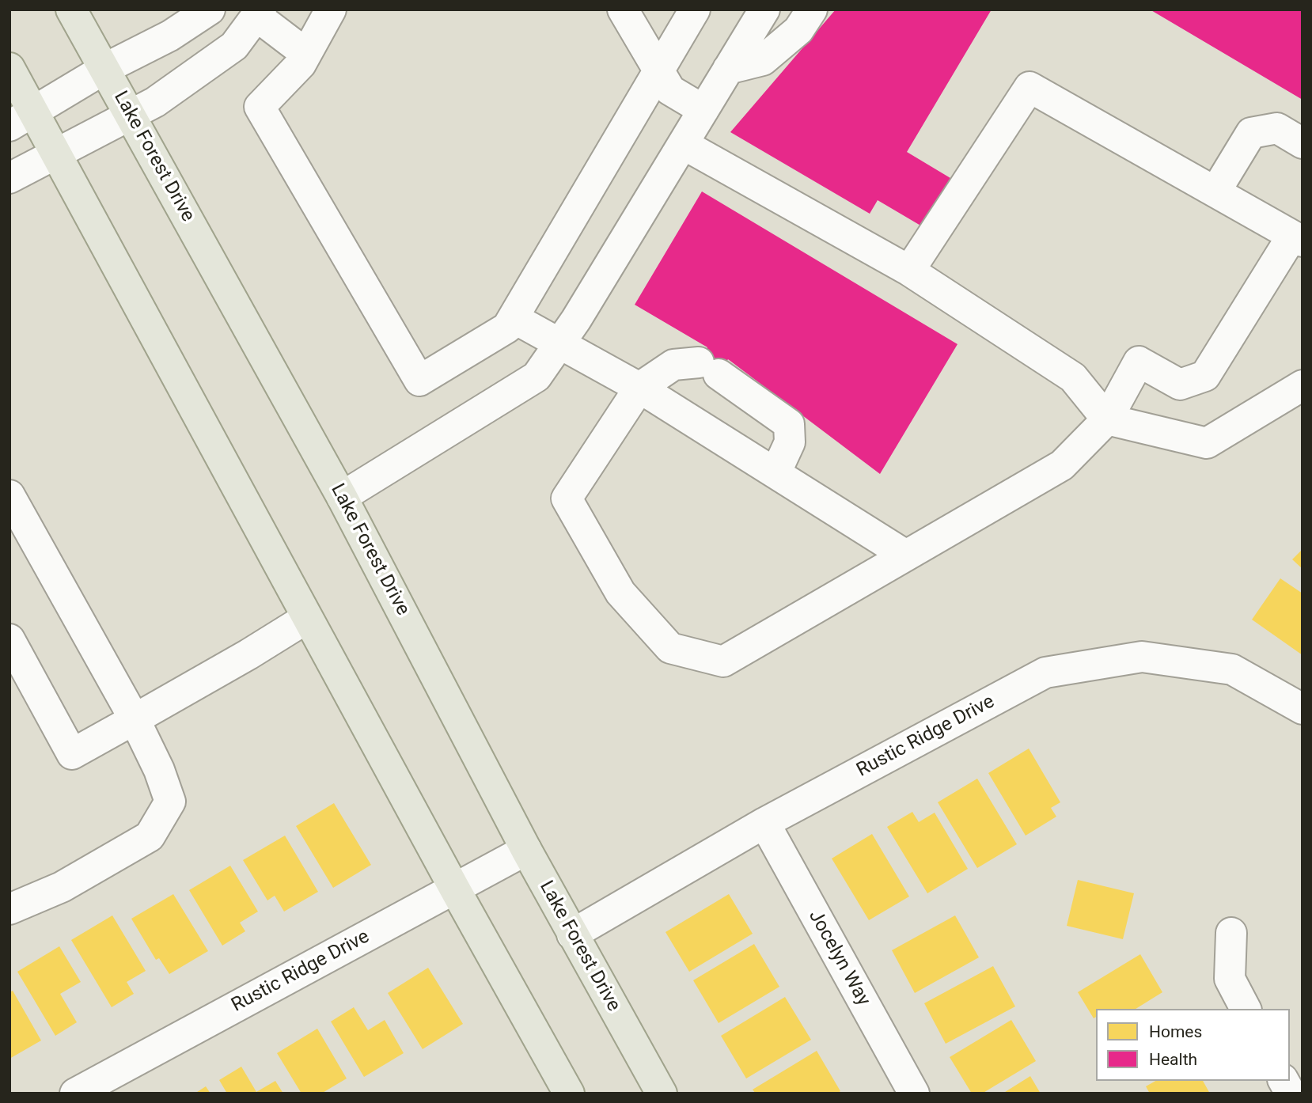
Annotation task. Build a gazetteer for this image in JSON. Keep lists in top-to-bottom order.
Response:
{
  "streets": {
    "main road": ["Lake Forest Drive"],
    "street": ["Rustic Ridge Drive", "Jocelyn Way"]
  },
  "crossings": [
    ["Lake Forest Drive", "Rustic Ridge Drive"],
    ["Rustic Ridge Drive", "Jocelyn Way"]
  ],
  "legend": ["Homes", "Health"]
}
